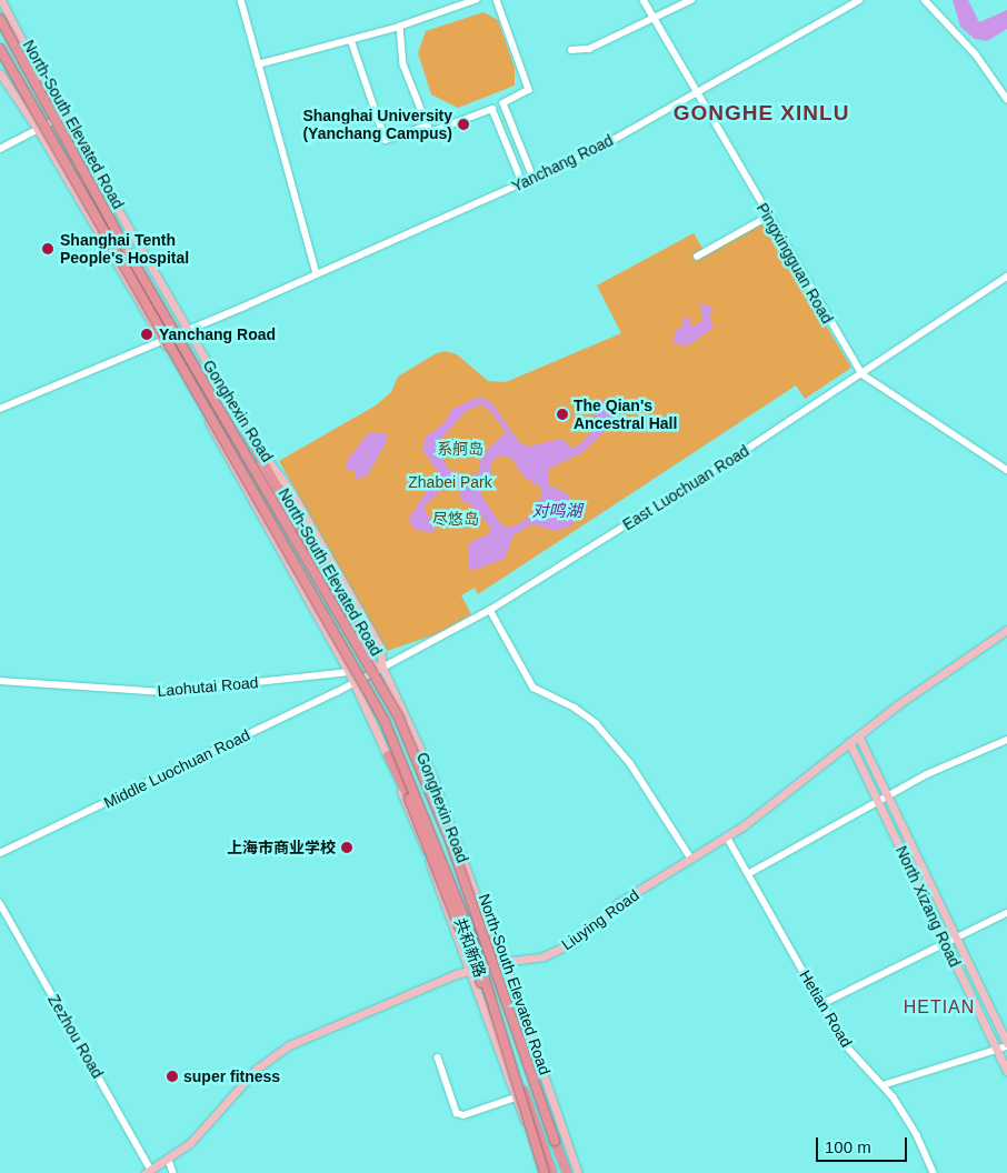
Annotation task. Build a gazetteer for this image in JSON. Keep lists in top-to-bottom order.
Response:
{
  "streets": {
    "highway": ["North-South Elevated Road"],
    "main road": [
      "Gonghexin Road",
      "North Xizang Road",
      "Liuying Road",
      "共和新路"
    ],
    "street": [
      "Yanchang Road",
      "Pingxingguan Road",
      "East Luochuan Road",
      "Laohutai Road",
      "Middle Luochuan Road",
      "Hetian Road",
      "Zezhou Road"
    ]
  },
  "crossings": [
    ["North-South Elevated Road", "共和新路"],
    ["Yanchang Road", "Pingxingguan Road"],
    ["Yanchang Road", "Gonghexin Road"],
    ["Pingxingguan Road", "East Luochuan Road"],
    ["Gonghexin Road", "East Luochuan Road"],
    ["Gonghexin Road", "Laohutai Road"],
    ["Gonghexin Road", "Middle Luochuan Road"],
    ["Gonghexin Road", "共和新路"],
    ["East Luochuan Road", "Middle Luochuan Road"],
    ["North Xizang Road", "Liuying Road"],
    ["Liuying Road", "共和新路"],
    ["Liuying Road", "Hetian Road"],
    ["Liuying Road", "Zezhou Road"]
  ],
  "districts": ["GONGHE XINLU", "HETIAN"],
  "water": ["对鸣湖"],
  "parks": ["系舸岛", "Zhabei Park", "尽悠岛"],
  "places": [
    "Shanghai University (Yanchang Campus)",
    "Shanghai Tenth People's Hospital",
    "Yanchang Road",
    "The Qian's Ancestral Hall",
    "上海市商业学校",
    "super fitness"
  ],
  "scale_bar": "100 m"
}
